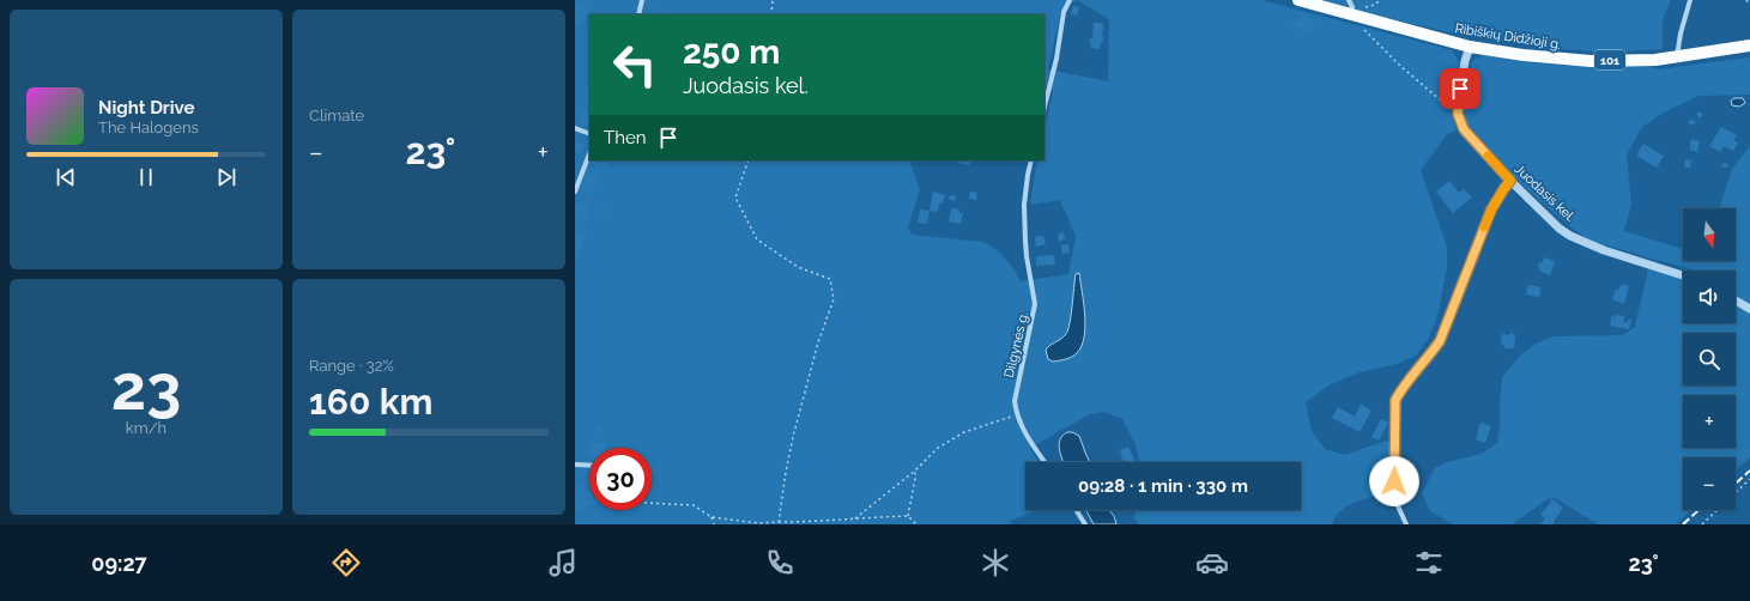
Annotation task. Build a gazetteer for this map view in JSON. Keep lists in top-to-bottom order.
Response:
{
  "streets": {
    "main road": ["Ribiškių Didžioji g.", "101"],
    "street": ["Juodasis kel.", "Dilgynės g."]
  },
  "crossings": [
    ["Ribiškių Didžioji g.", "101"]
  ],
  "north": "bottom",
  "page": {
    "tile": [
      "Climate",
      ["23", "km/h"],
      ["Range · 32%", "160 km"]
    ],
    "turn": ["250 m", "Juodasis kel."],
    "song": ["Night Drive", "The Halogens"],
    "then": "Then",
    "heat": ["−", "23°", "+"],
    "map_buttons": ["+", "−"],
    "limit": "30",
    "trip": "09:28 · 1 min · 330 m",
    "tabs": ["09:27", "23°"]
  }
}
